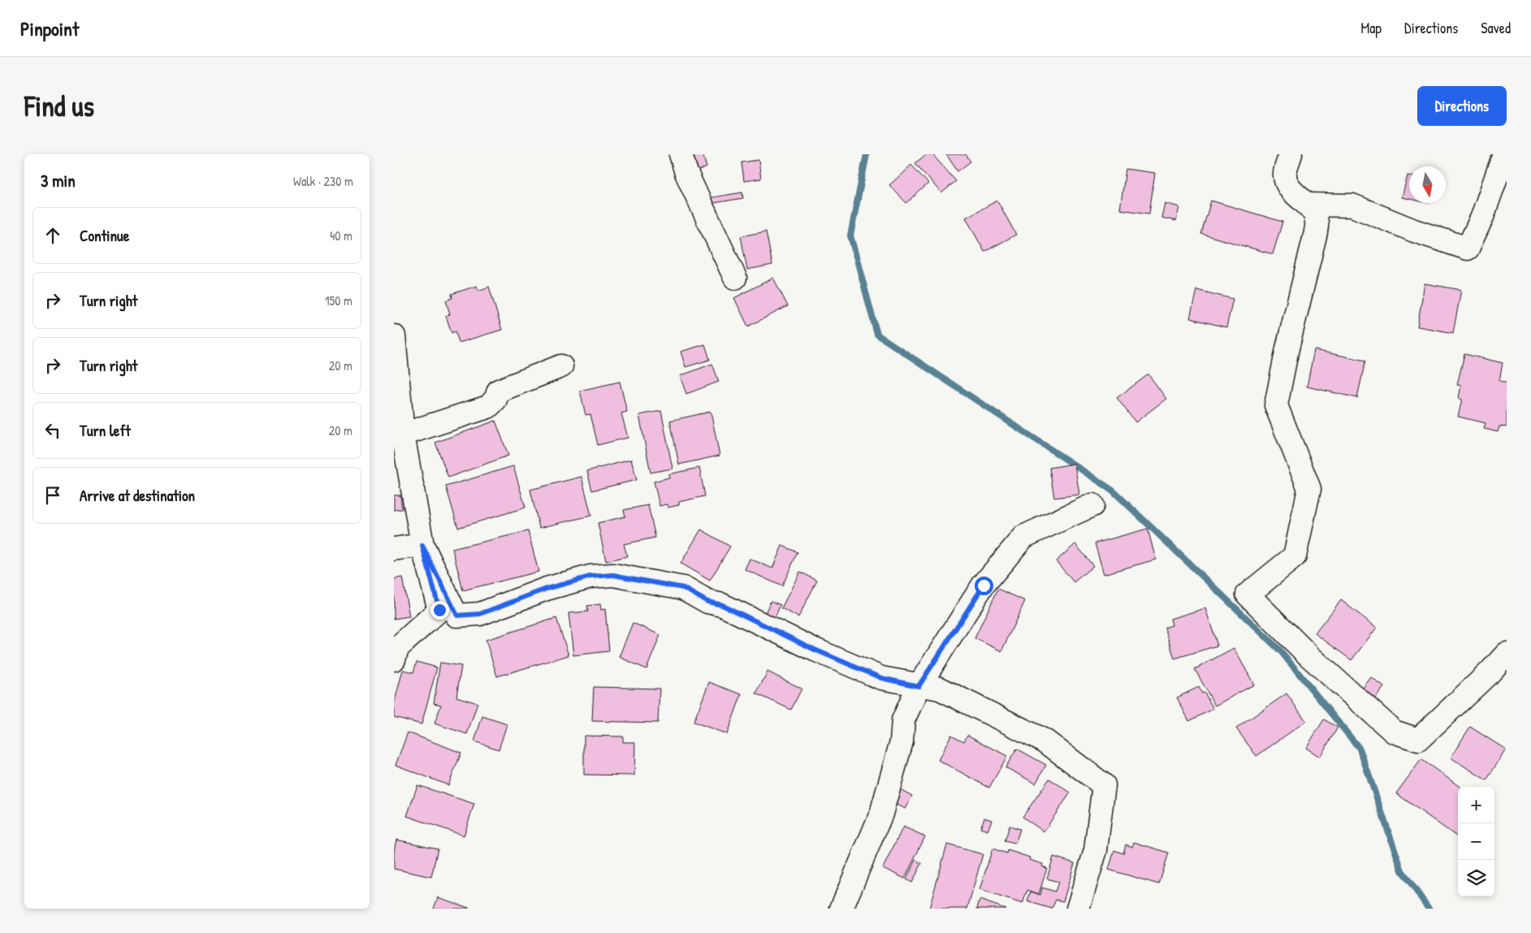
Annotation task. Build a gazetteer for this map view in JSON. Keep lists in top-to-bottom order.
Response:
{
  "north": "bottom",
  "page": {
    "header": "Pinpoint",
    "nav": ["Map", "Directions", "Saved"],
    "buttons": "Directions",
    "title": "Find us",
    "heading": ["3 min", "Walk · 230 m"],
    "list": [
      ["Continue", "40 m"],
      ["Turn right", "150 m"],
      ["Turn right", "20 m"],
      ["Turn left", "20 m"],
      "Arrive at destination"
    ],
    "map_buttons": ["+", "−"]
  }
}
